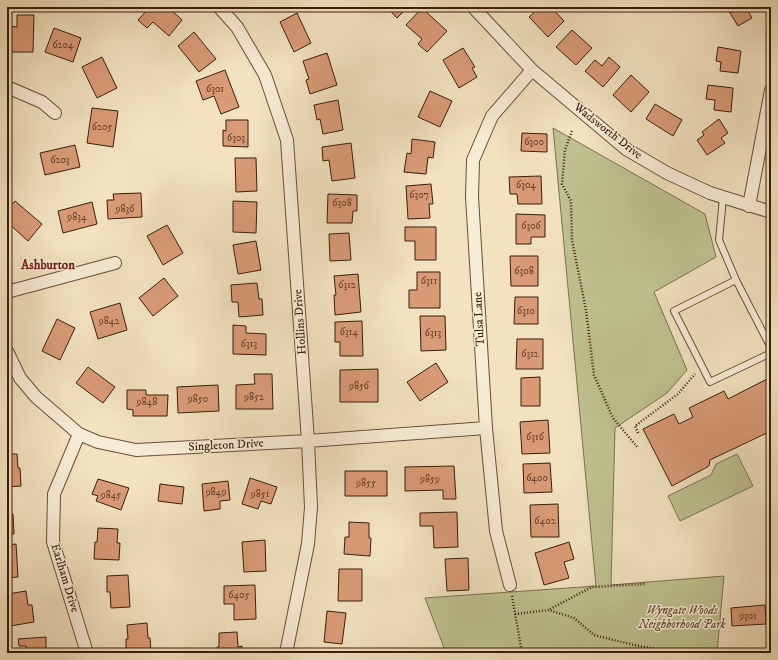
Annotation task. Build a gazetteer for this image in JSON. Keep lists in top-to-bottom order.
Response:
{
  "streets": {
    "street": [
      "Wadsworth Drive",
      "Tulsa Lane",
      "Hollins Drive",
      "Singleton Drive",
      "Earlham Drive"
    ]
  },
  "crossings": [
    ["Wadsworth Drive", "Tulsa Lane"],
    ["Tulsa Lane", "Singleton Drive"],
    ["Hollins Drive", "Singleton Drive"],
    ["Singleton Drive", "Earlham Drive"]
  ],
  "districts": ["Ashburton"],
  "parks": ["Wyngate Woods Neighborhood Park"],
  "house_numbers": [
    "6204",
    "6301",
    "6205",
    "6303",
    "6300",
    "6203",
    "6304",
    "6307",
    "6308",
    "9836",
    "9834",
    "6306",
    "6308",
    "6311",
    "6312",
    "6310",
    "9842",
    "6314",
    "6313",
    "6313",
    "6312",
    "9856",
    "9852",
    "9850",
    "9848",
    "6316",
    "6400",
    "9859",
    "9855",
    "9849",
    "9851",
    "9845",
    "6402",
    "6405",
    "9301"
  ]
}
